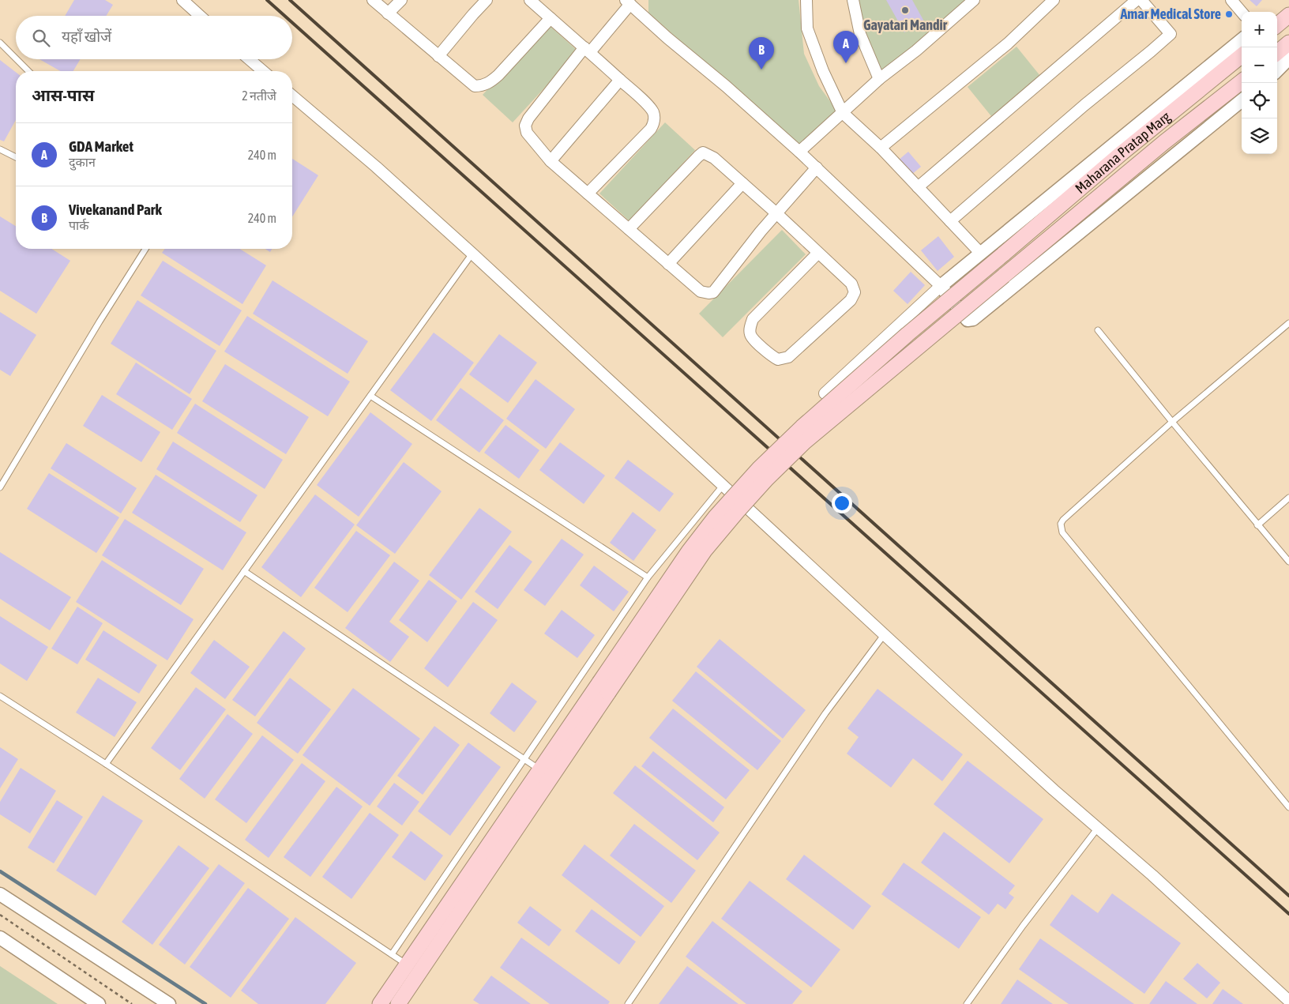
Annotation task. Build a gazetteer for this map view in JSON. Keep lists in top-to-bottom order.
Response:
{
  "streets": {
    "main road": ["Maharana Pratap Marg"]
  },
  "places": ["Gayatari Mandir", "Amar Medical Store"],
  "page": {
    "map_buttons": ["+", "−"],
    "search": "यहाँ खोजें",
    "pins": ["A", "B"],
    "heading": ["आस-पास", "2 नतीजे"],
    "list": [
      {
        "mark": "A",
        "name": "GDA Market",
        "note": "दुकान",
        "value": "240 m"
      },
      {
        "mark": "B",
        "name": "Vivekanand Park",
        "note": "पार्क",
        "value": "240 m"
      }
    ]
  }
}
